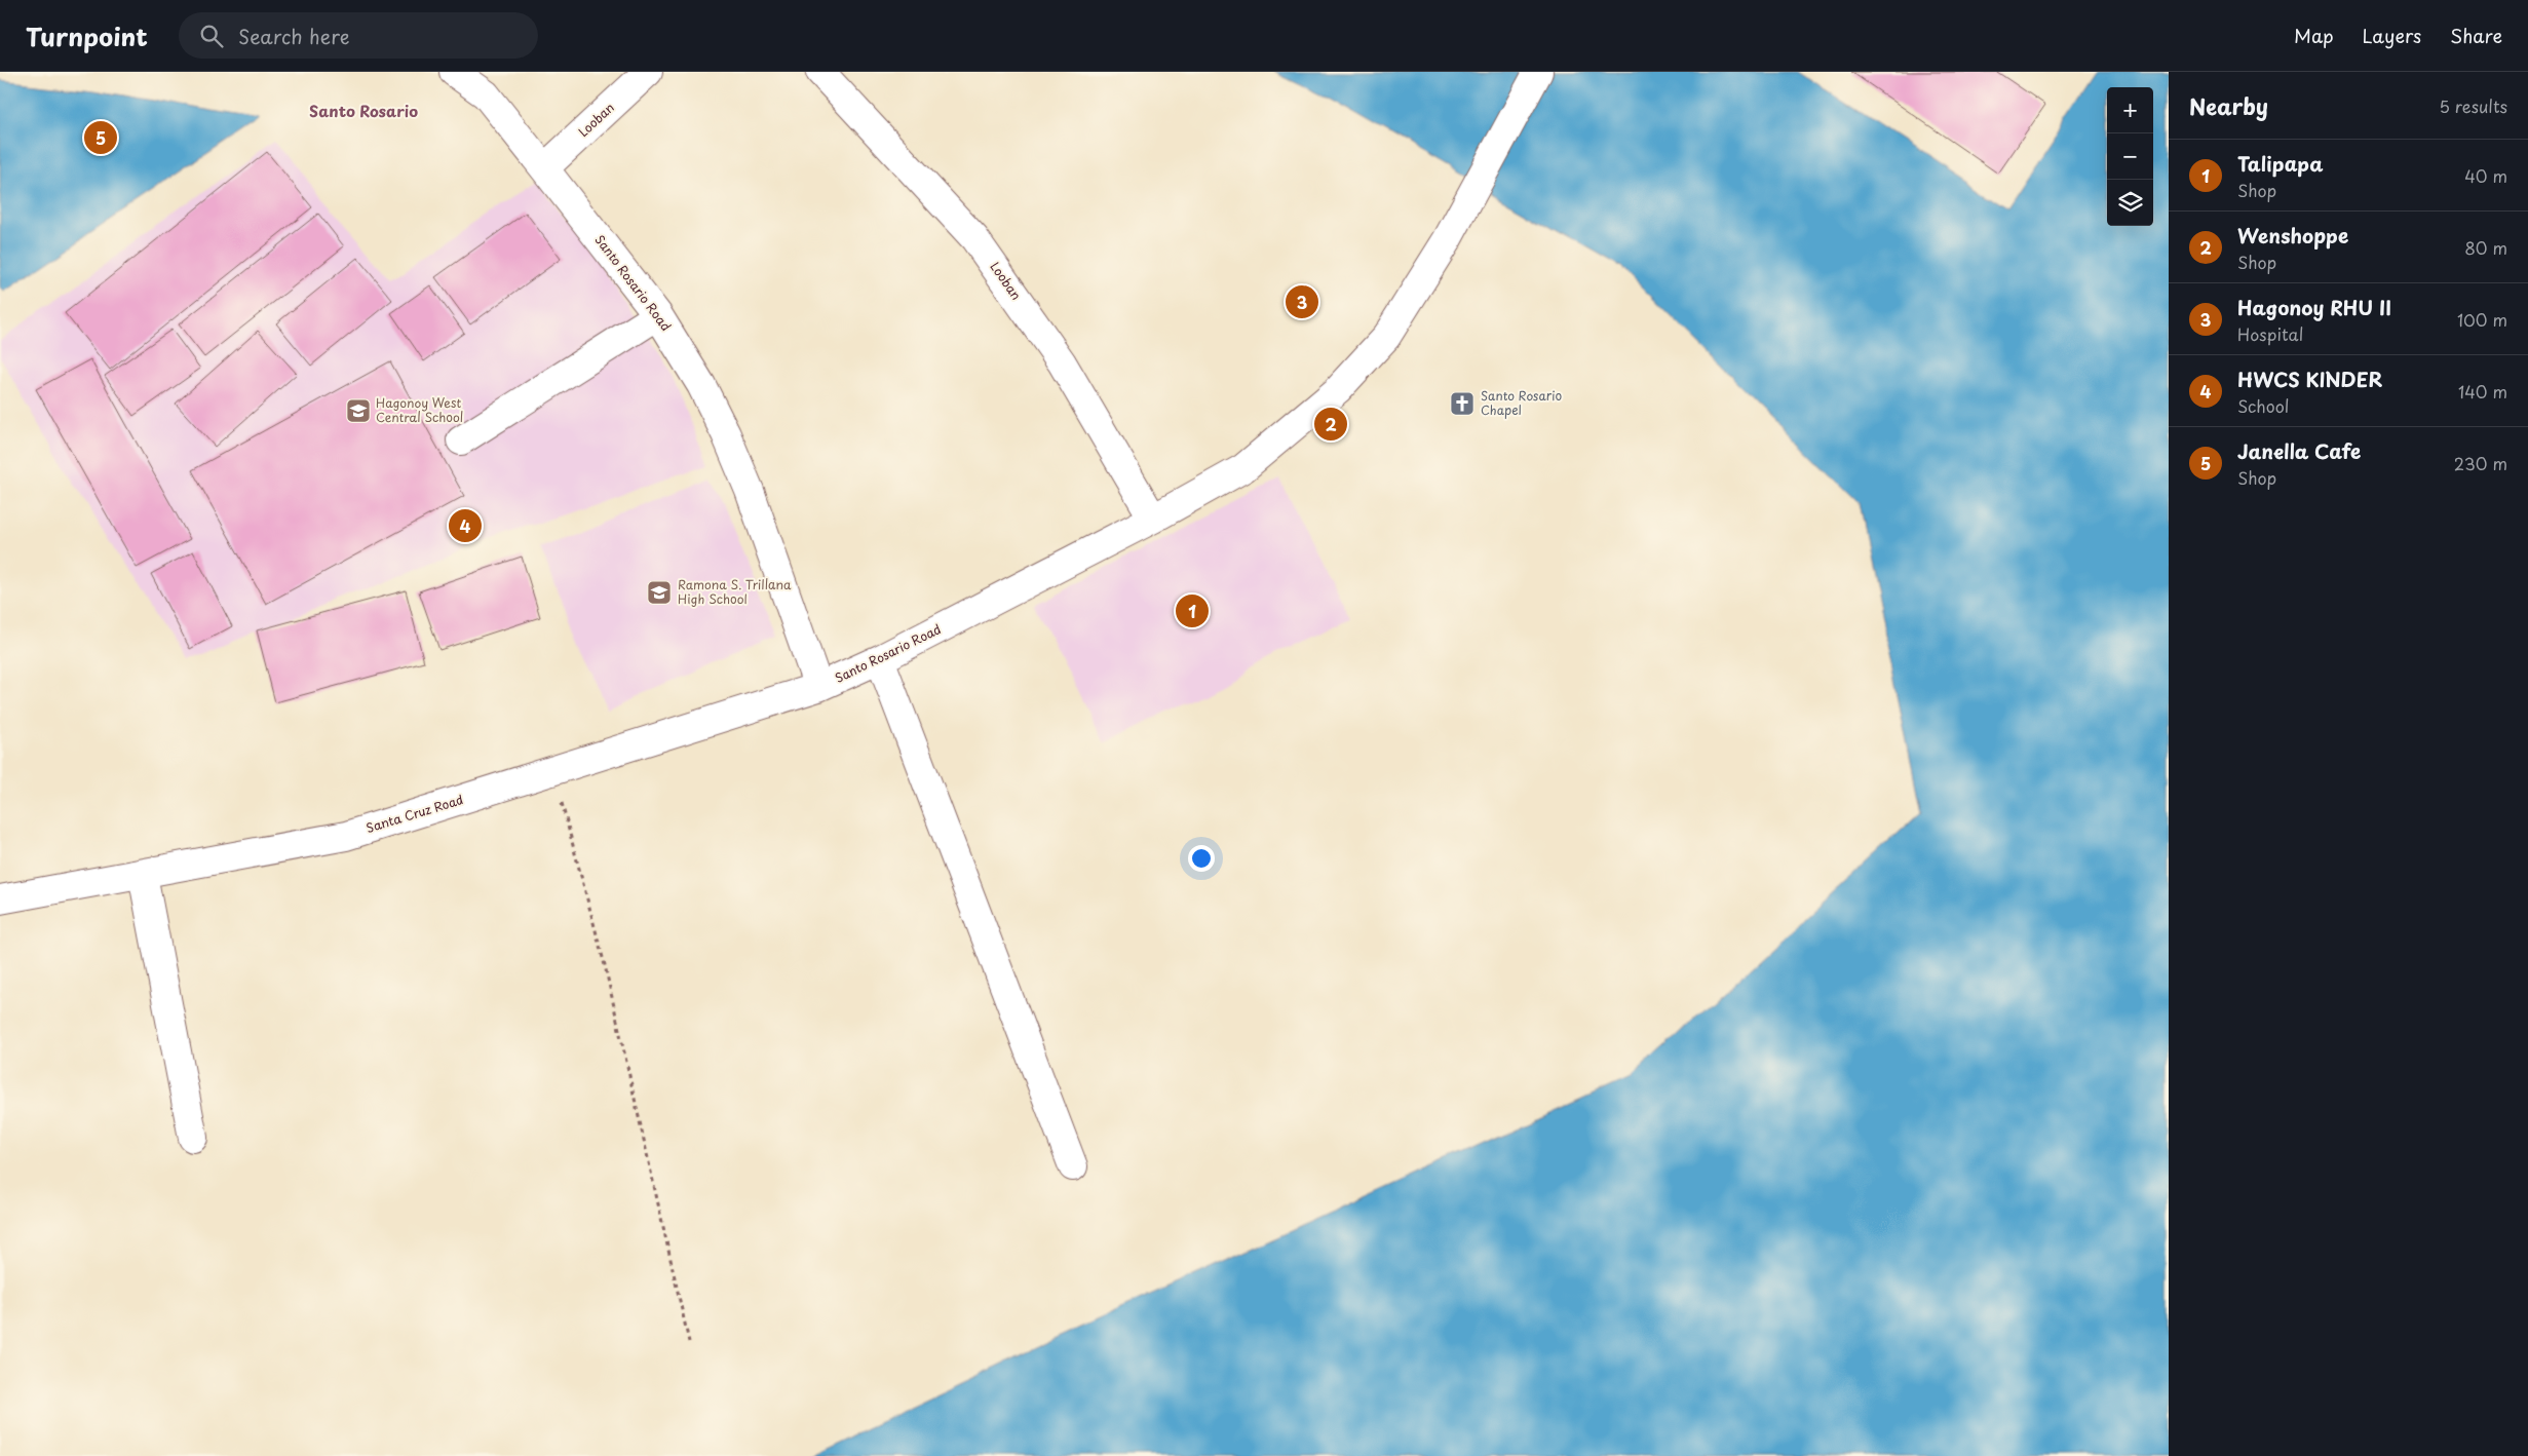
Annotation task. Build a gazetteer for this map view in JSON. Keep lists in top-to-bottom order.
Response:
{
  "streets": {
    "street": ["Looban", "Santo Rosario Road", "Santa Cruz Road"]
  },
  "crossings": [
    ["Looban", "Santo Rosario Road"],
    ["Santo Rosario Road", "Santa Cruz Road"]
  ],
  "districts": ["Santo Rosario"],
  "places": {
    "church": ["Santo Rosario Chapel"],
    "school or university": ["Hagonoy West Central School", "Ramona S. Trillana High School"]
  },
  "page": {
    "header": "Turnpoint",
    "search": "Search here",
    "nav": ["Map", "Layers", "Share"],
    "heading": ["Nearby", "5 results"],
    "map_buttons": ["+", "−"],
    "pins": [
      "5",
      "3",
      "2",
      "4",
      "1"
    ],
    "list": [
      {
        "mark": "1",
        "name": "Talipapa",
        "note": "Shop",
        "value": "40 m"
      },
      {
        "mark": "2",
        "name": "Wenshoppe",
        "note": "Shop",
        "value": "80 m"
      },
      {
        "mark": "3",
        "name": "Hagonoy RHU II",
        "note": "Hospital",
        "value": "100 m"
      },
      {
        "mark": "4",
        "name": "HWCS KINDER",
        "note": "School",
        "value": "140 m"
      },
      {
        "mark": "5",
        "name": "Janella Cafe",
        "note": "Shop",
        "value": "230 m"
      }
    ]
  }
}
